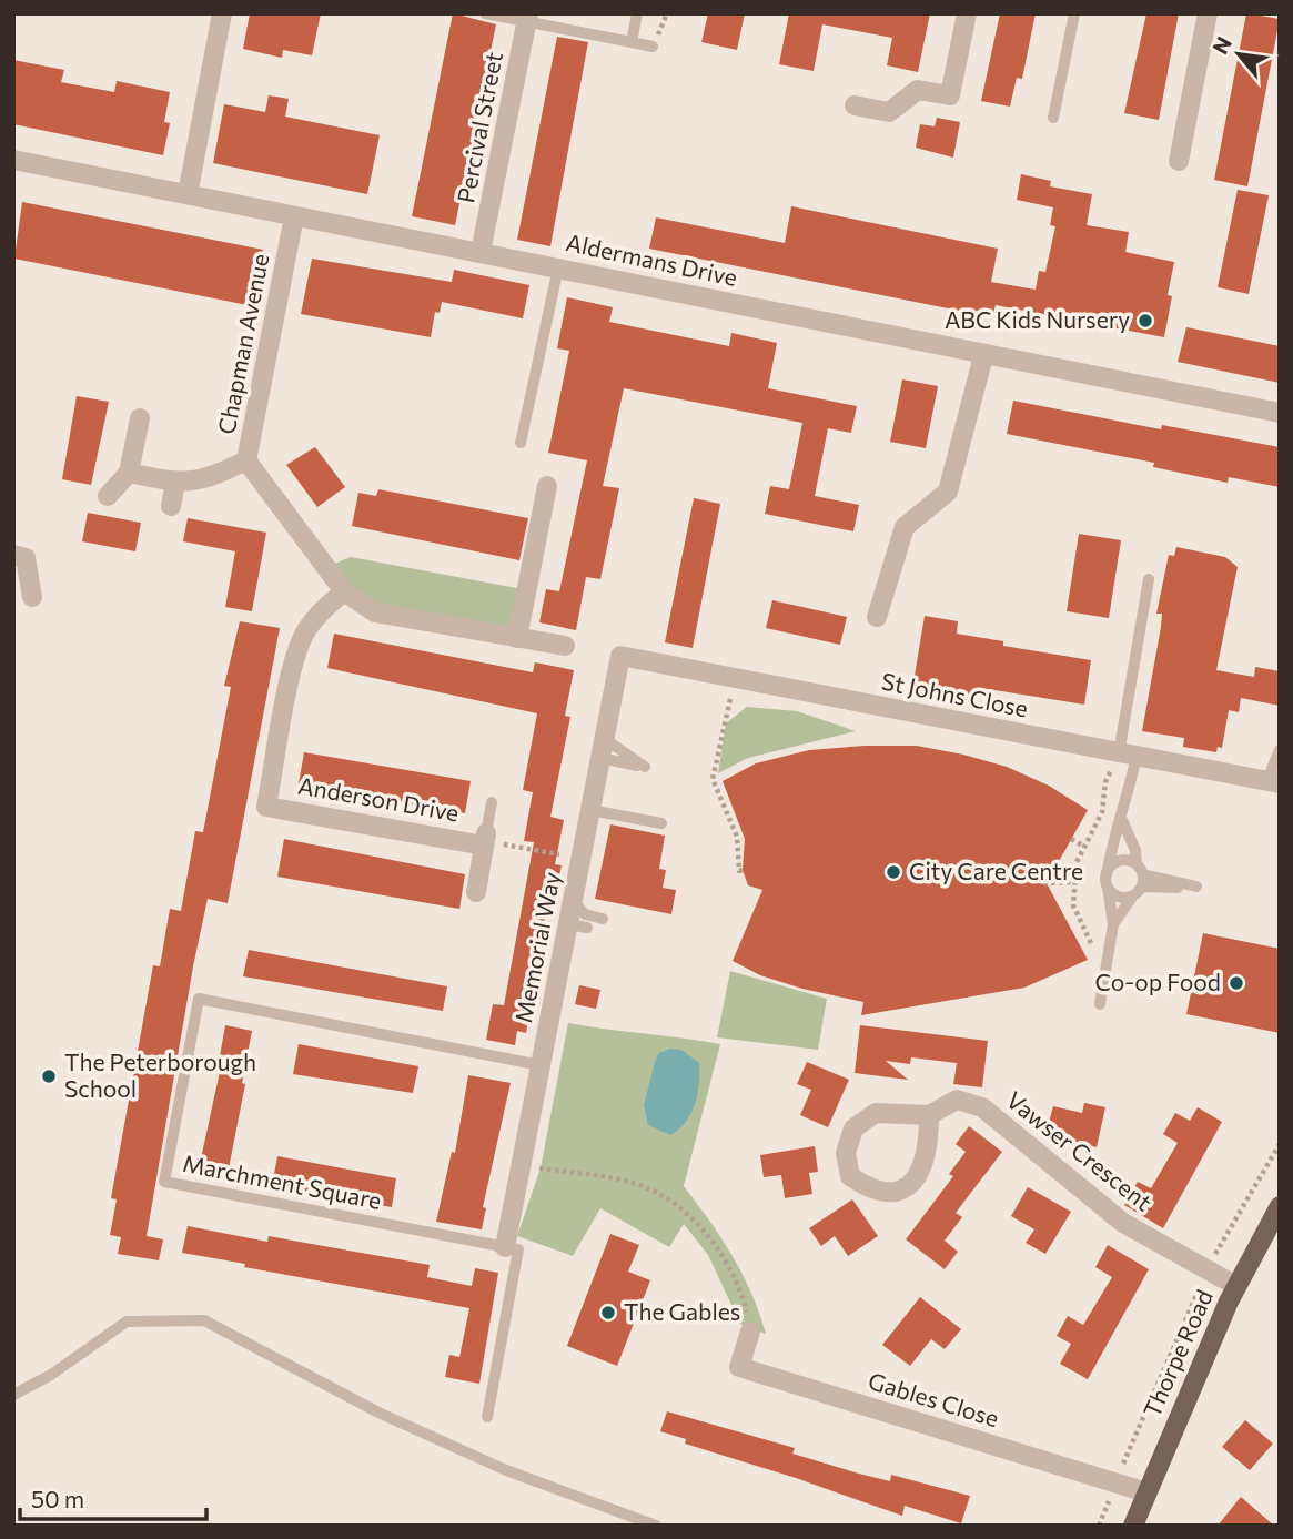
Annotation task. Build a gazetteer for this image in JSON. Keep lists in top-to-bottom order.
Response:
{
  "streets": {
    "main road": ["Thorpe Road"],
    "street": [
      "Percival Street",
      "Aldermans Drive",
      "Chapman Avenue",
      "St Johns Close",
      "Anderson Drive",
      "Memorial Way",
      "Vawser Crescent",
      "Gables Close"
    ],
    "lane": ["Marchment Square"]
  },
  "crossings": [
    ["Percival Street", "Aldermans Drive"],
    ["Aldermans Drive", "Chapman Avenue"],
    ["Chapman Avenue", "Anderson Drive"],
    ["St Johns Close", "Memorial Way"],
    ["Anderson Drive", "Memorial Way"],
    ["Memorial Way", "Marchment Square"],
    ["Vawser Crescent", "Thorpe Road"],
    ["Thorpe Road", "Gables Close"]
  ],
  "places": [
    "ABC Kids Nursery",
    "City Care Centre",
    "Co-op Food",
    "The Peterborough School",
    "The Gables"
  ],
  "scale_bar": "50 m",
  "north": "top left"
}
